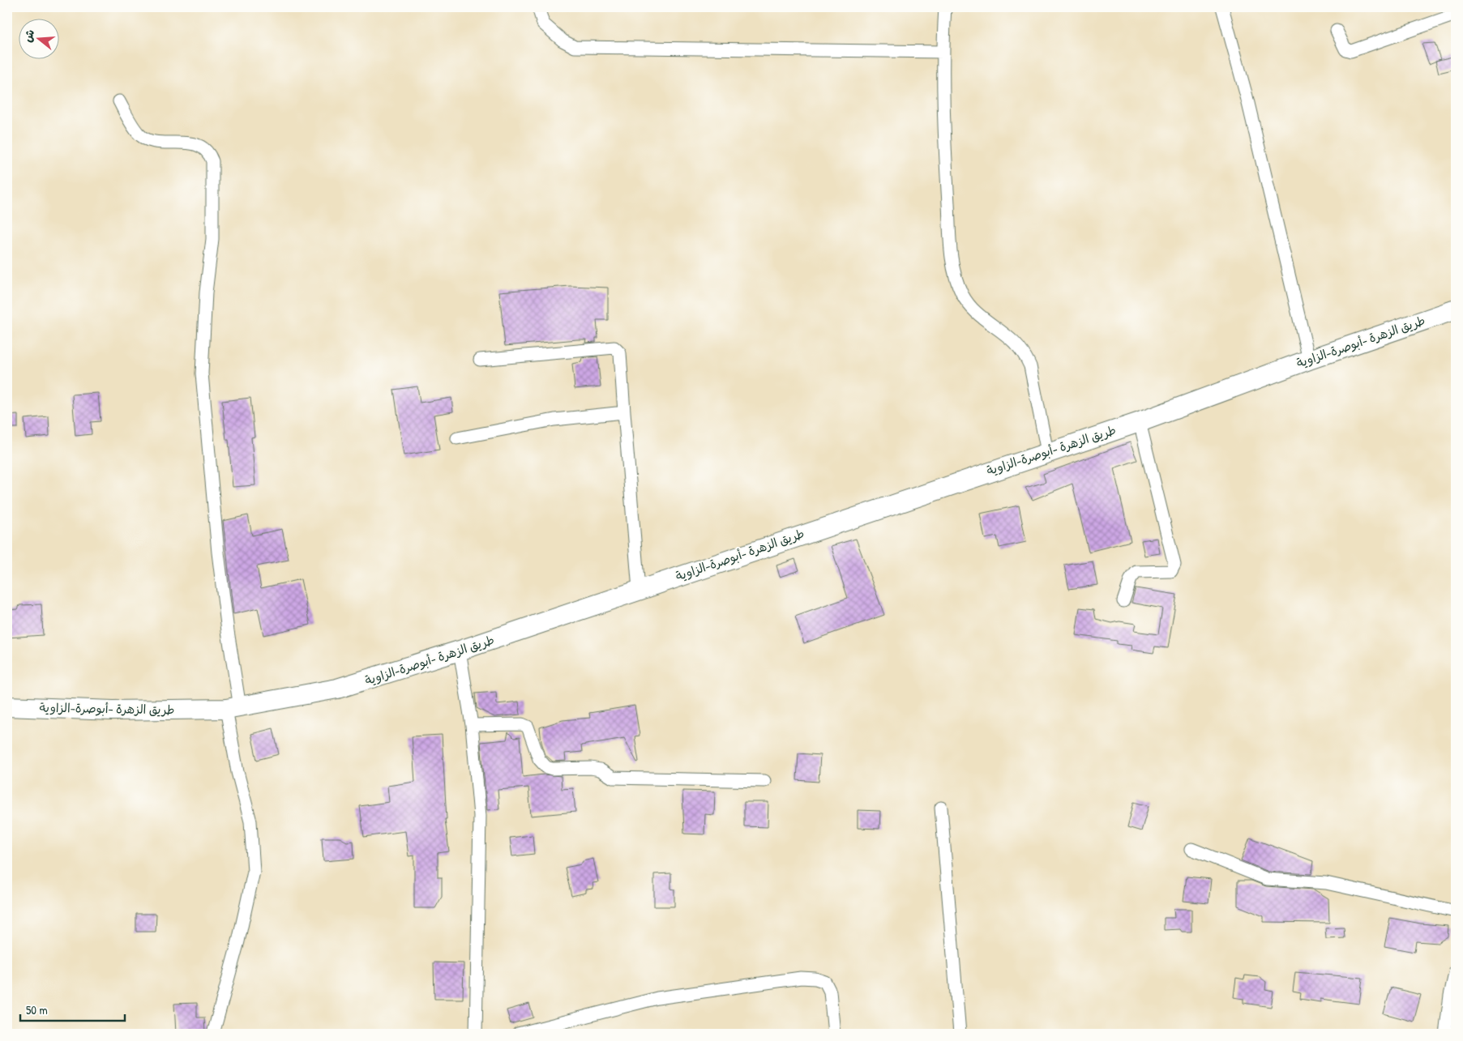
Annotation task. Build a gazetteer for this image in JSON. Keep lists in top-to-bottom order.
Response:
{
  "streets": {
    "main road": ["طريق الزهرة -أبوصرة-الزاوية"]
  },
  "scale_bar": "50 m",
  "north": "left"
}
